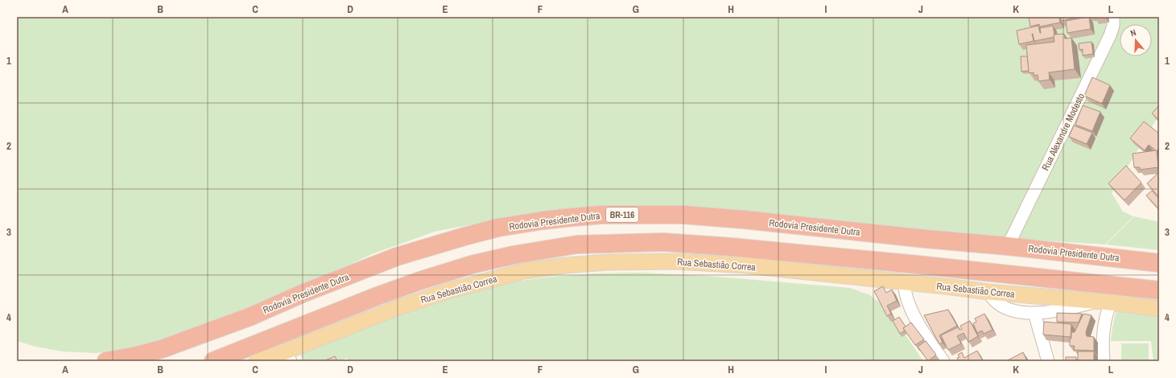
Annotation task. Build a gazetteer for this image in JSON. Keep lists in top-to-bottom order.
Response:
{
  "streets": {
    "highway": ["BR-116", "Rodovia Presidente Dutra"],
    "main road": ["Rua Sebastião Correa"],
    "street": ["Rua Alexandre Modesto"]
  },
  "crossings": [
    ["Rua Alexandre Modesto", "Rodovia Presidente Dutra"]
  ],
  "north": "top",
  "grid": {
    "columns": [
      "A",
      "B",
      "C",
      "D",
      "E",
      "F",
      "G",
      "H",
      "I",
      "J",
      "K",
      "L"
    ],
    "rows": [
      "1",
      "2",
      "3",
      "4"
    ]
  }
}
